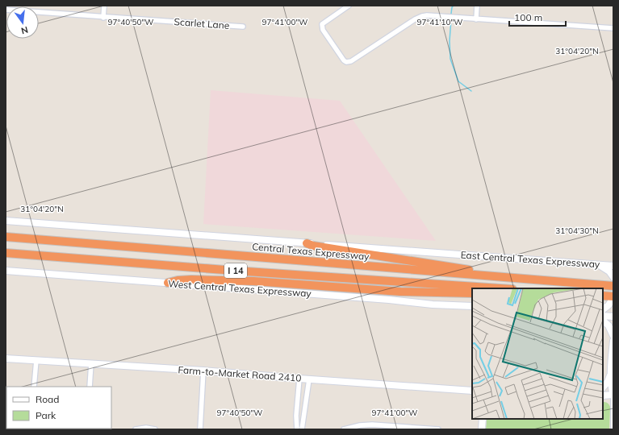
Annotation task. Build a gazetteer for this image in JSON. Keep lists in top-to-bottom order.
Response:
{
  "streets": {
    "highway": ["Central Texas Expressway", "I 14"],
    "main road": ["East Central Texas Expressway", "West Central Texas Expressway", "Farm-to-Market Road 2410"],
    "street": ["Scarlet Lane"]
  },
  "legend": ["Road", "Park"],
  "scale_bar": "100 m",
  "north": "bottom",
  "coordinates": [
    "97°40'50\"W",
    "97°41'00\"W",
    "97°41'10\"W",
    "31°04'20\"N",
    "31°04'30\"N"
  ]
}
